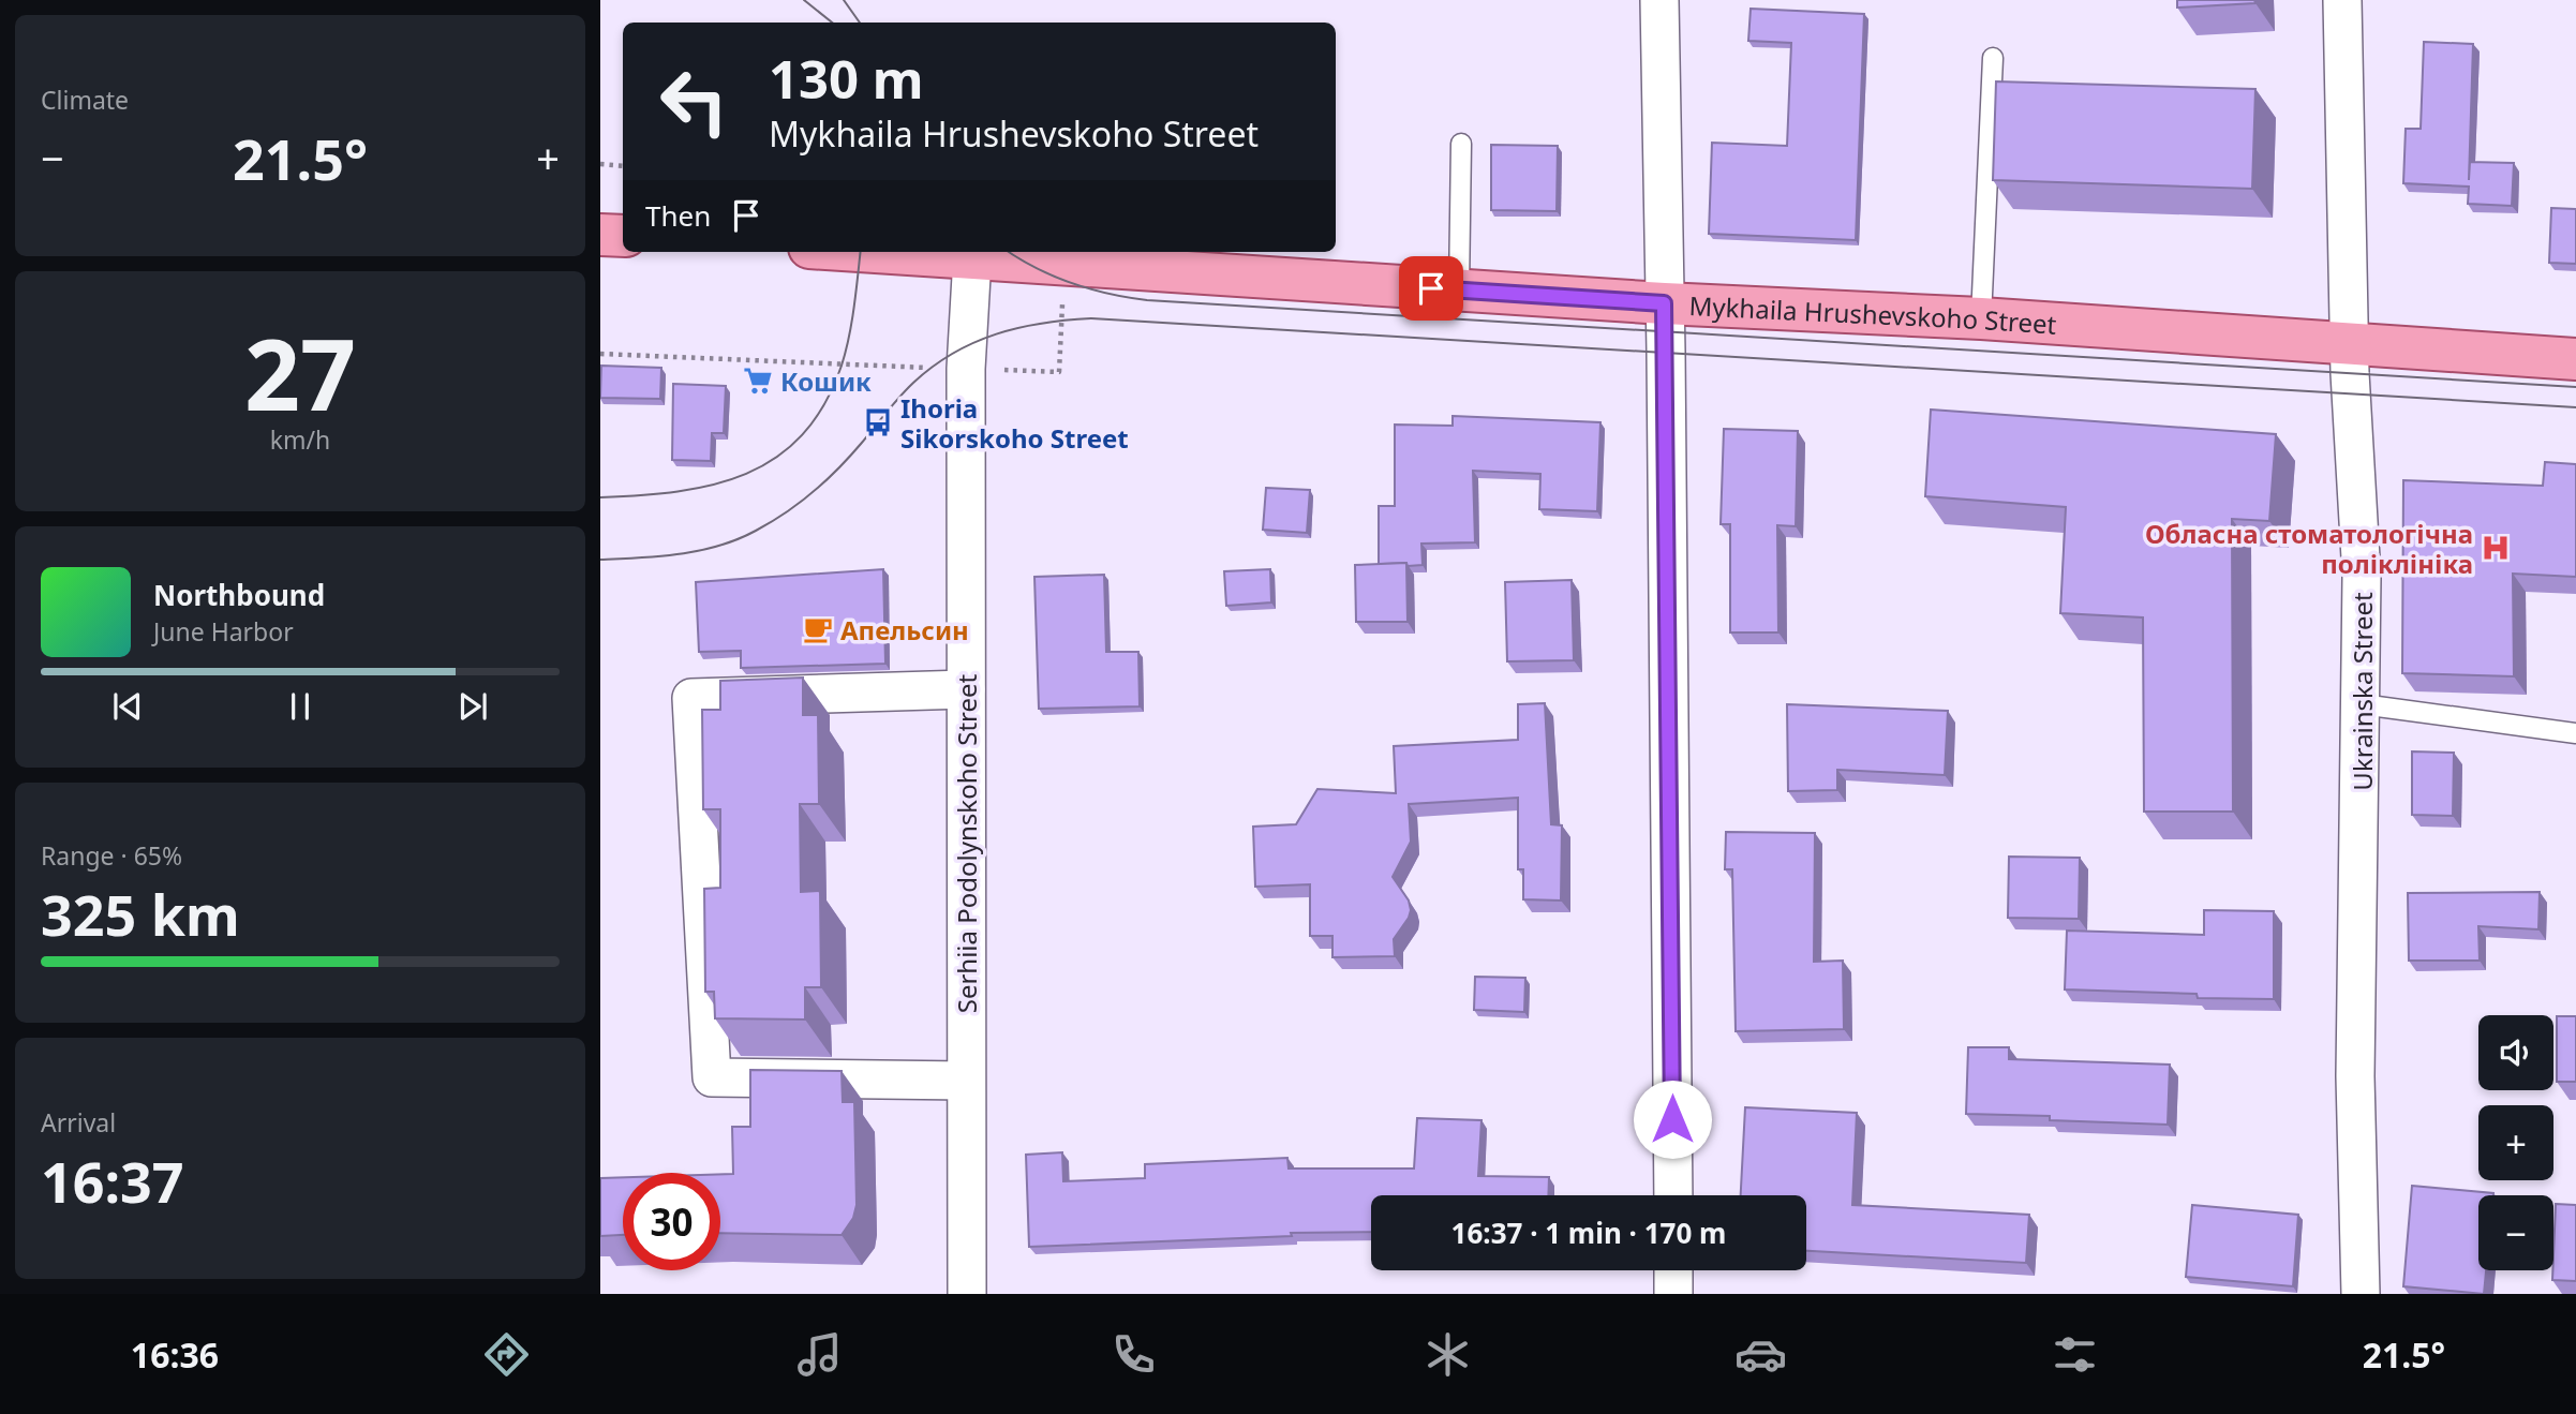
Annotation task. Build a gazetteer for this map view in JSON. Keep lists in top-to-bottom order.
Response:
{
  "streets": {
    "main road": ["Mykhaila Hrushevskoho Street"],
    "street": ["Ukrainska Street", "Serhiia Podolynskoho Street"]
  },
  "crossings": [
    ["Mykhaila Hrushevskoho Street", "Ukrainska Street"],
    ["Mykhaila Hrushevskoho Street", "Serhiia Podolynskoho Street"]
  ],
  "places": {
    "supermarket": ["Кошик"],
    "bus stop": ["Ihoria Sikorskoho Street"],
    "hospital": ["Обласна стоматологічна поліклініка"],
    "cafe": ["Апельсин"]
  },
  "page": {
    "tile": [
      "Climate",
      ["27", "km/h"],
      ["Range · 65%", "325 km"],
      ["Arrival", "16:37"]
    ],
    "turn": ["130 m", "Mykhaila Hrushevskoho Street"],
    "heat": ["−", "21.5°", "+"],
    "then": "Then",
    "song": ["Northbound", "June Harbor"],
    "map_buttons": ["+", "−"],
    "limit": "30",
    "trip": "16:37 · 1 min · 170 m",
    "tabs": ["16:36", "21.5°"]
  }
}
